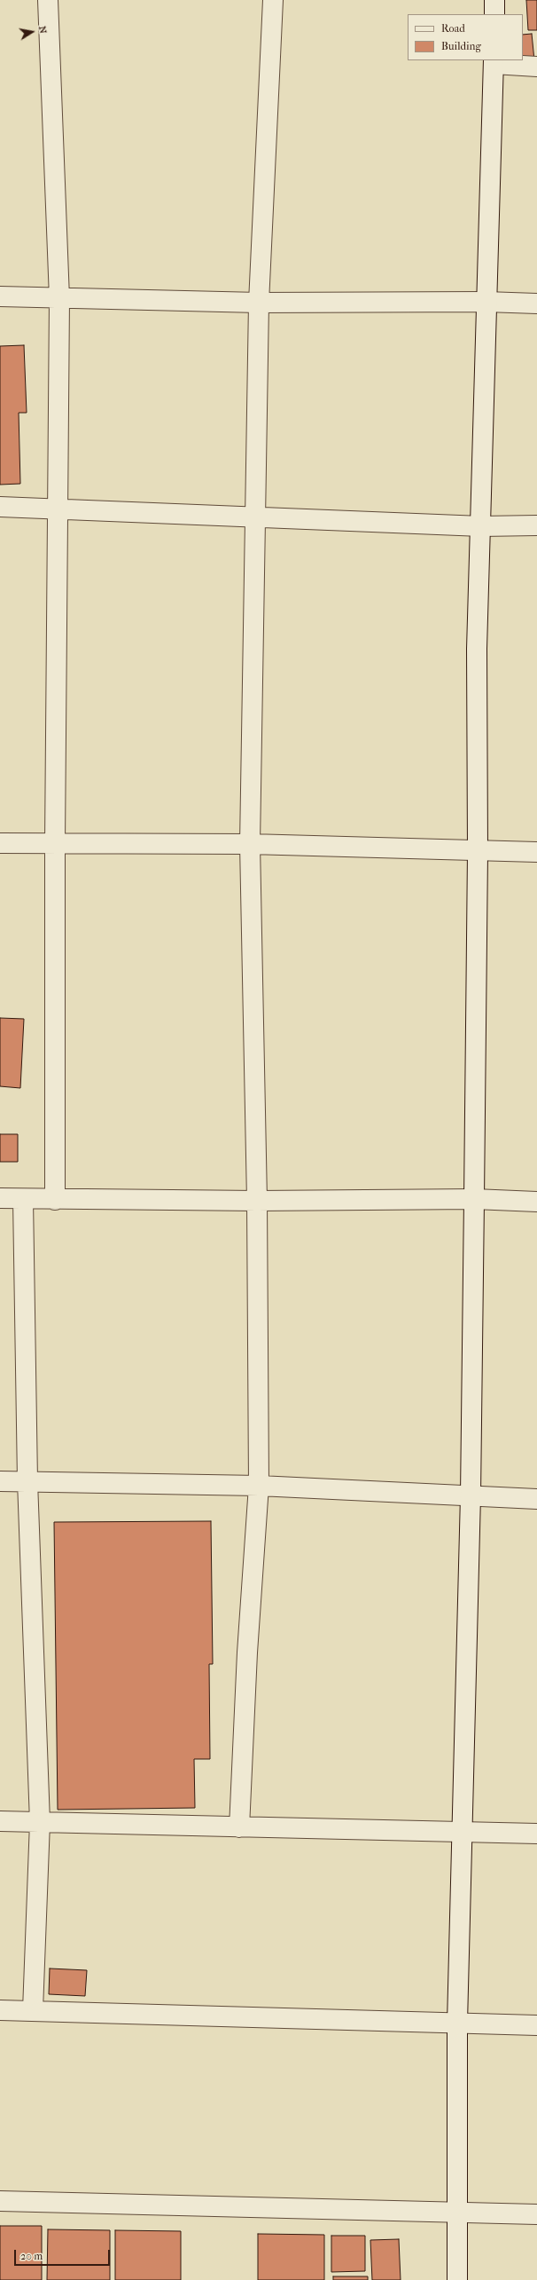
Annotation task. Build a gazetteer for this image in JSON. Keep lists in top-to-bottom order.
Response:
{
  "legend": ["Road", "Building"],
  "scale_bar": "20 m",
  "north": "right"
}
